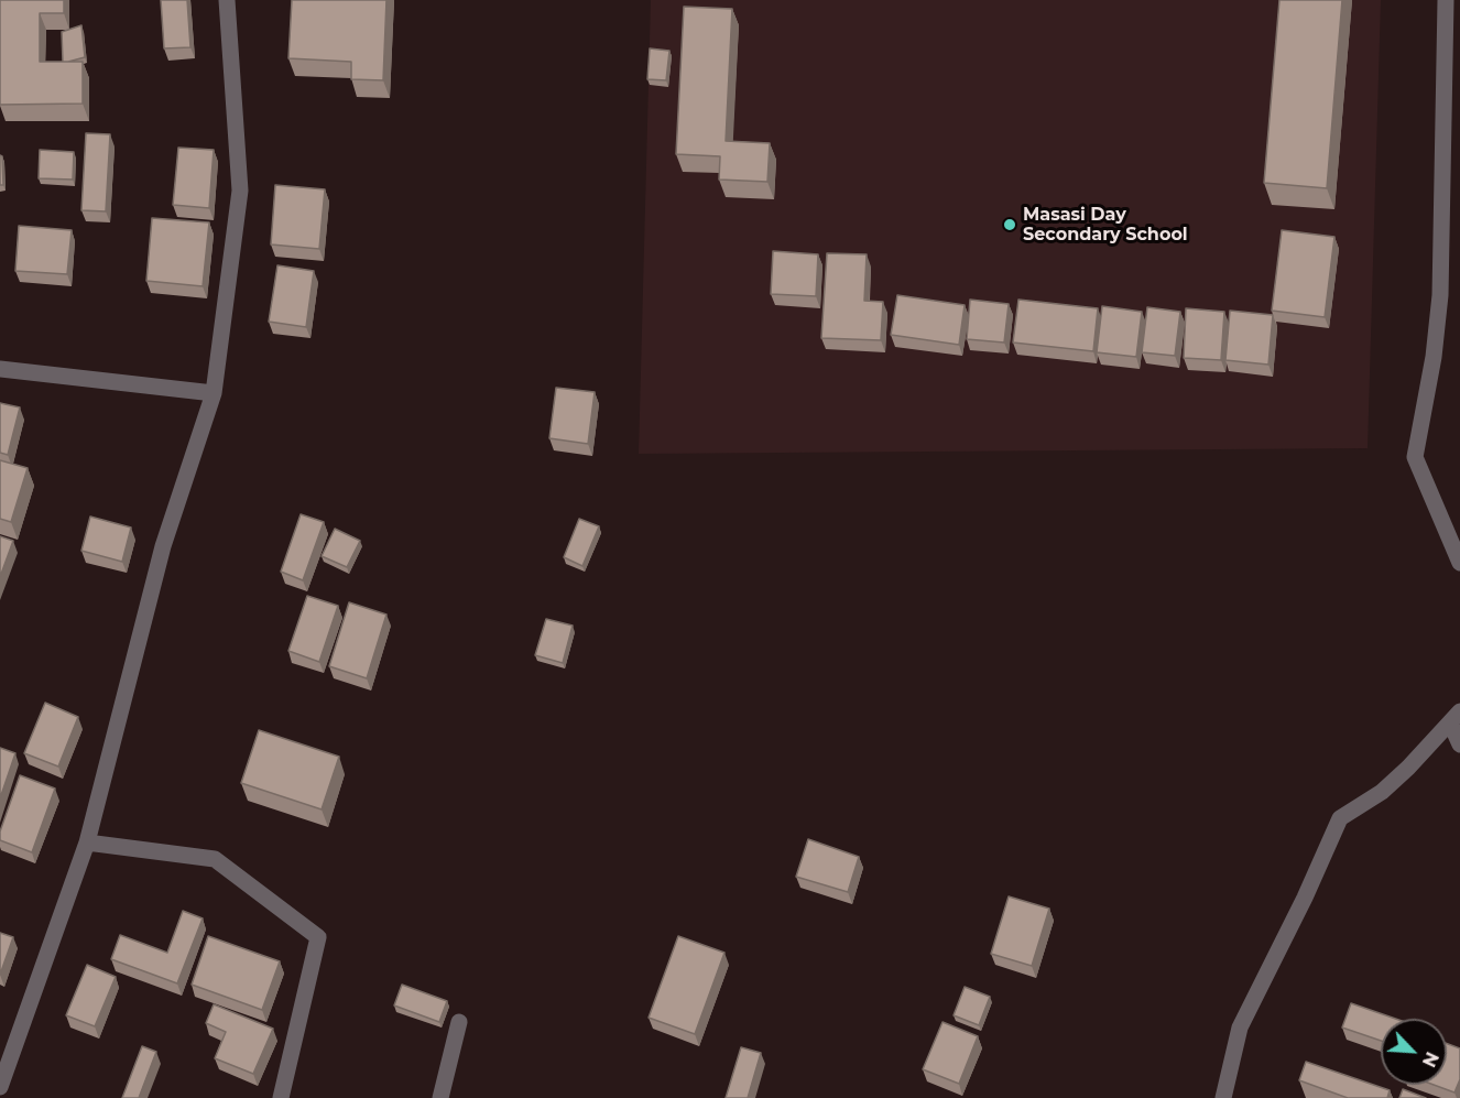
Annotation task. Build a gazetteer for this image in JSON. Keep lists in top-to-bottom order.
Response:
{
  "places": ["Masasi Day Secondary School"],
  "north": "bottom right"
}
